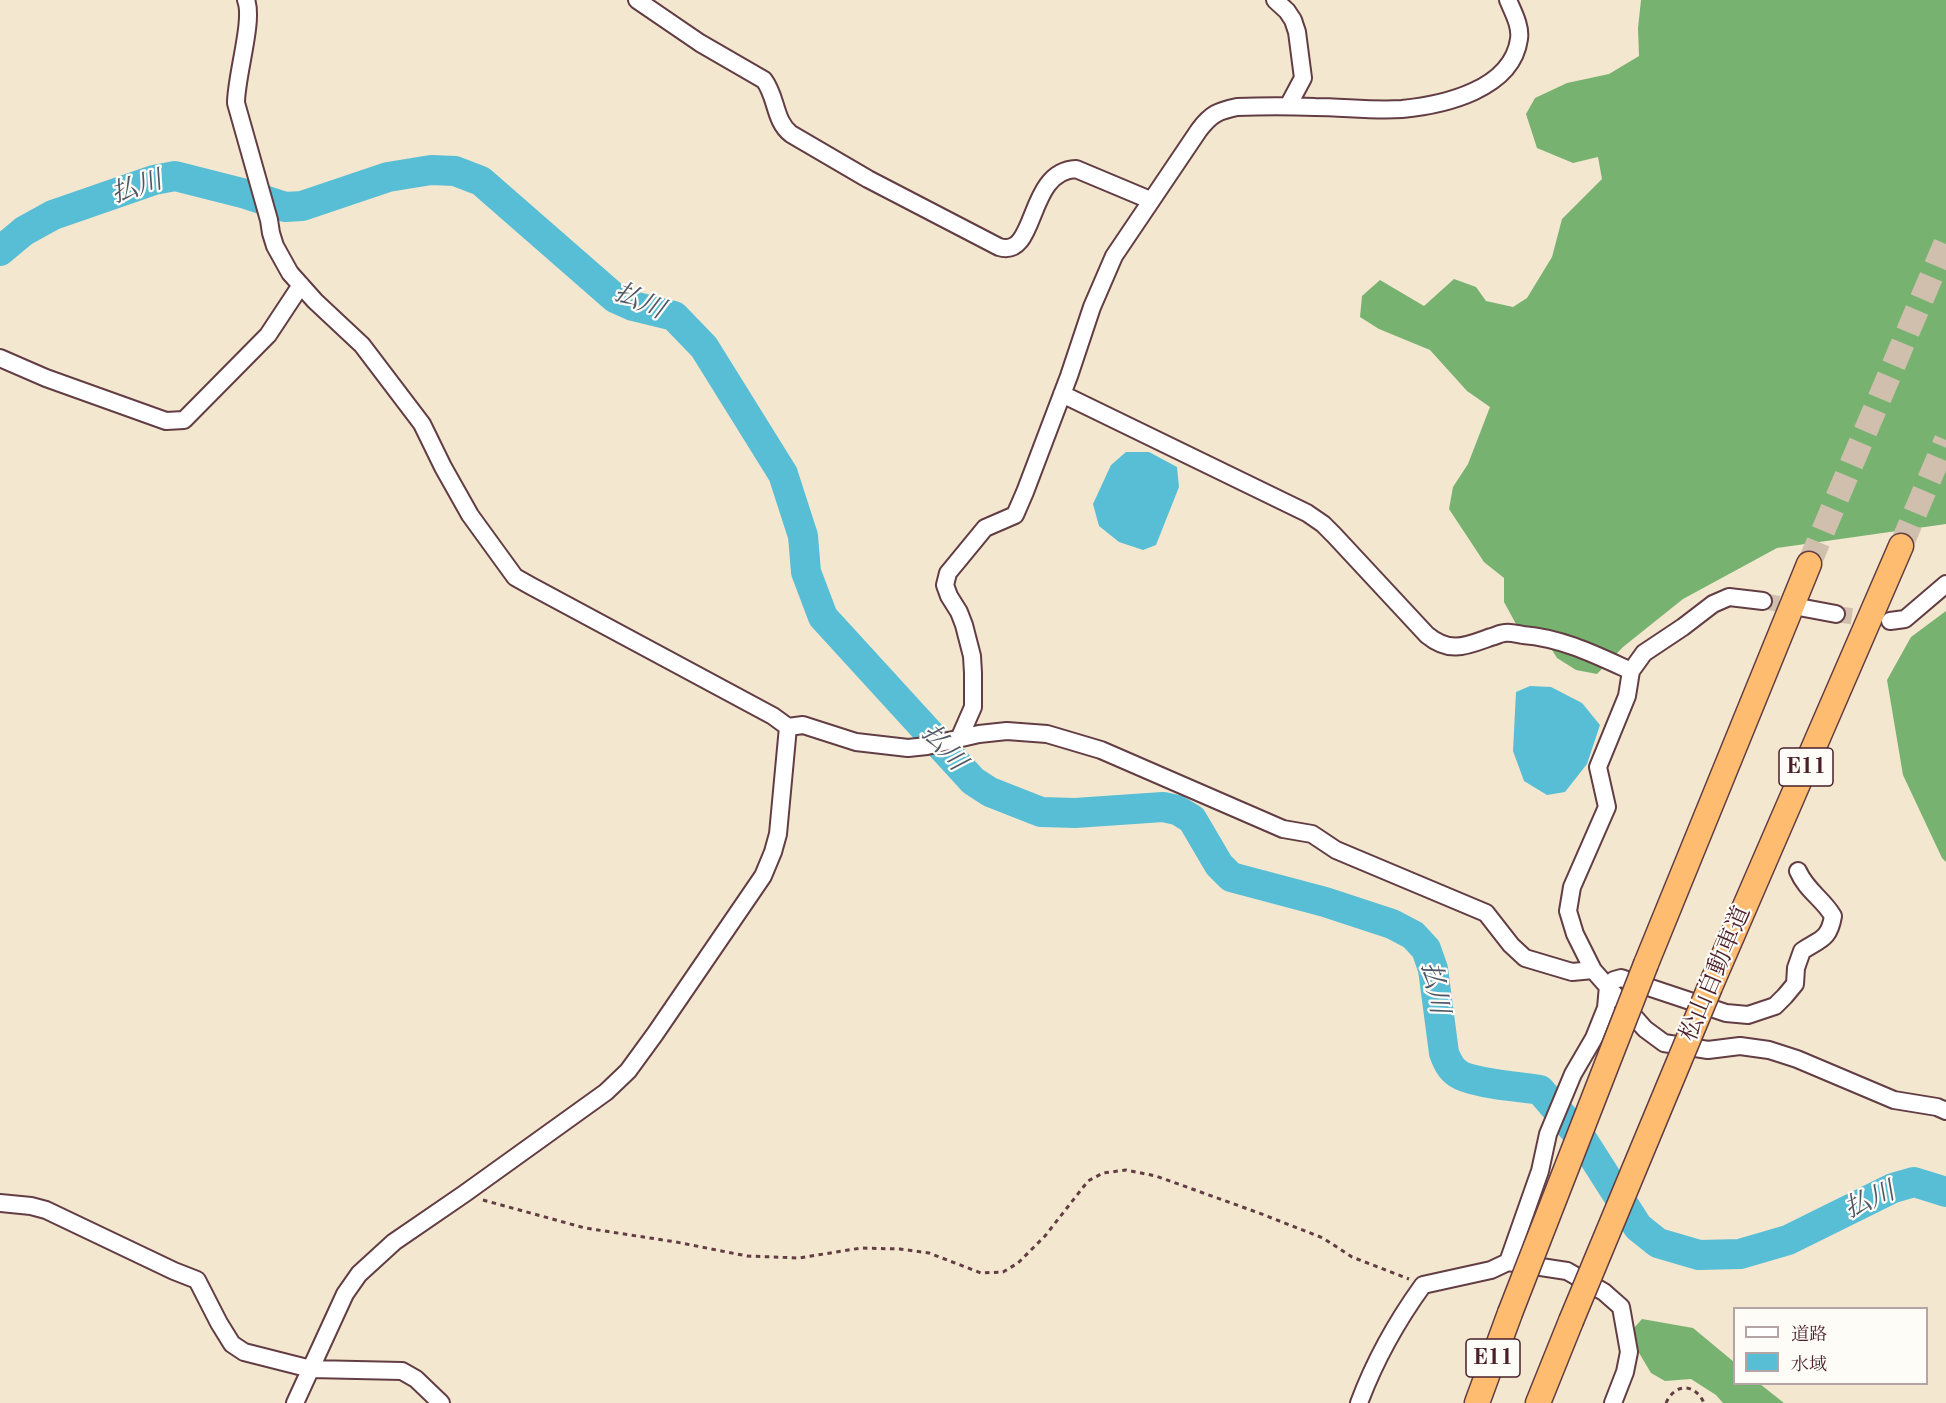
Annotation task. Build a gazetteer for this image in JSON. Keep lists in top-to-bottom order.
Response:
{
  "streets": {
    "highway": ["E11", "松山自動車道"]
  },
  "water": ["払川"],
  "legend": ["道路", "水域"]
}
